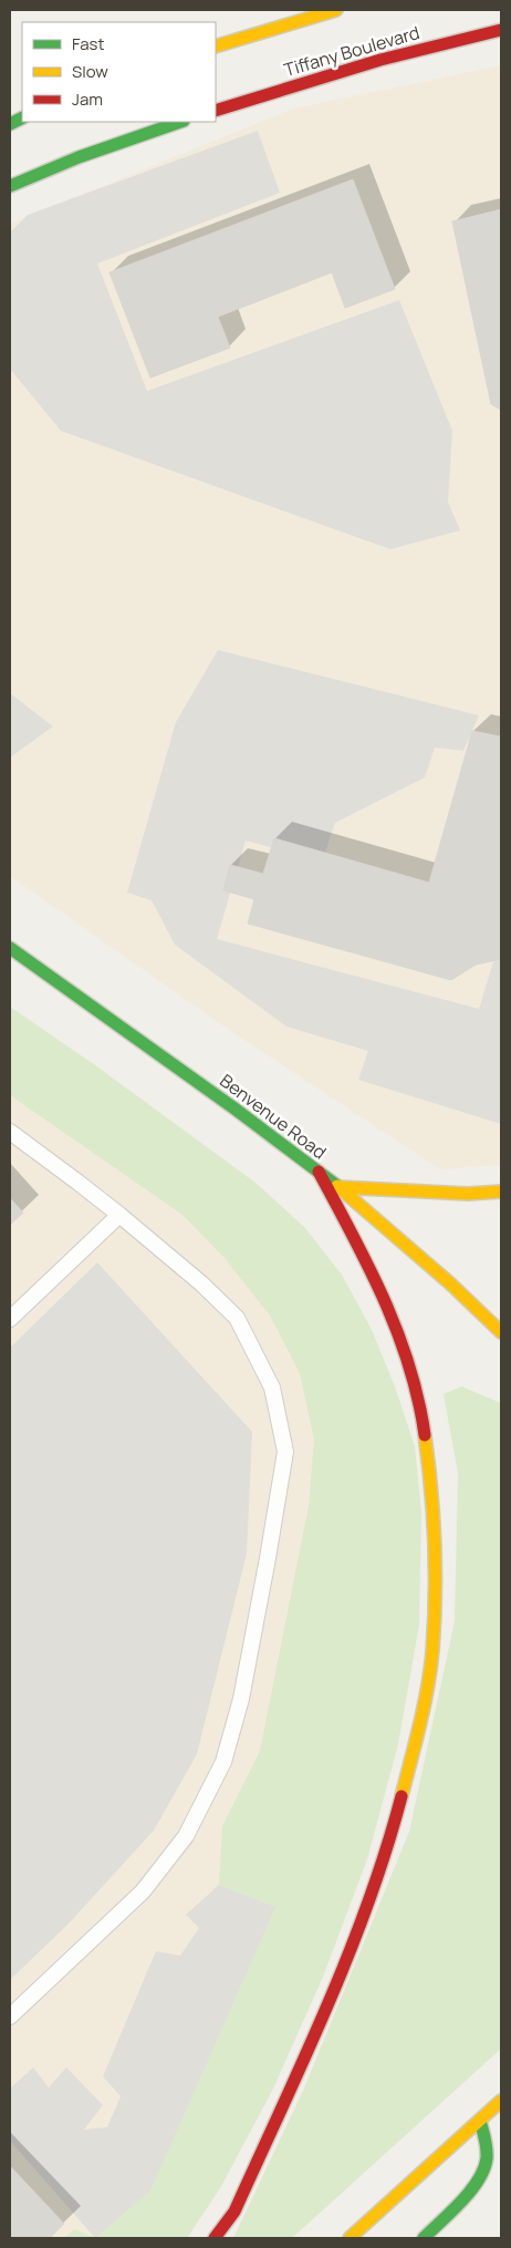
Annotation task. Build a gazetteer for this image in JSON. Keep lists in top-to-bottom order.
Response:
{
  "streets": {
    "main road": ["Tiffany Boulevard", "Benvenue Road"]
  },
  "legend": ["Fast", "Slow", "Jam"]
}
